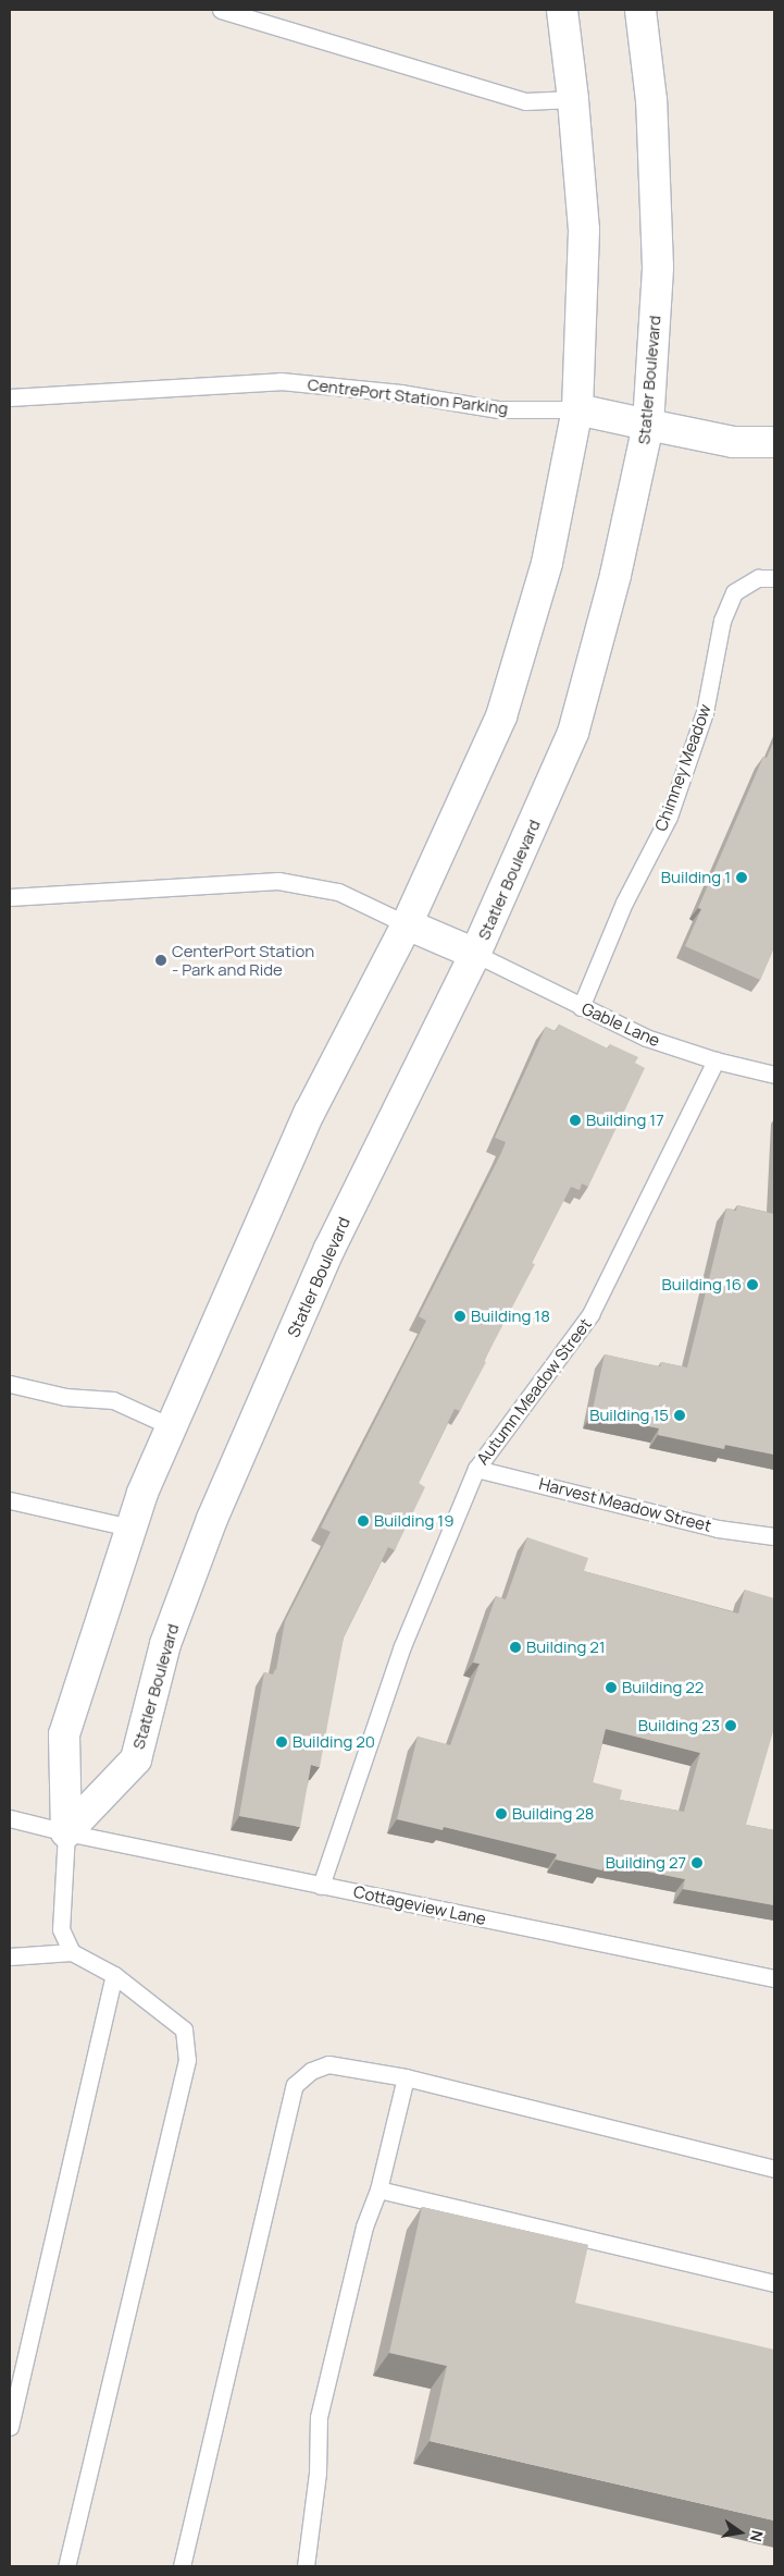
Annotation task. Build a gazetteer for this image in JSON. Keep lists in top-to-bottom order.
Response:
{
  "streets": {
    "street": ["Statler Boulevard"],
    "lane": [
      "CentrePort Station Parking",
      "Chimney Meadow",
      "Gable Lane",
      "Autumn Meadow Street",
      "Harvest Meadow Street",
      "Cottageview Lane"
    ]
  },
  "crossings": [
    ["Statler Boulevard", "Gable Lane"],
    ["Statler Boulevard", "Cottageview Lane"],
    ["Chimney Meadow", "Gable Lane"],
    ["Gable Lane", "Autumn Meadow Street"],
    ["Autumn Meadow Street", "Harvest Meadow Street"],
    ["Autumn Meadow Street", "Cottageview Lane"]
  ],
  "places": [
    "Building 1",
    "CenterPort Station - Park and Ride",
    "Building 17",
    "Building 16",
    "Building 18",
    "Building 15",
    "Building 19",
    "Building 21",
    "Building 22",
    "Building 23",
    "Building 20",
    "Building 28",
    "Building 27"
  ],
  "north": "right"
}
